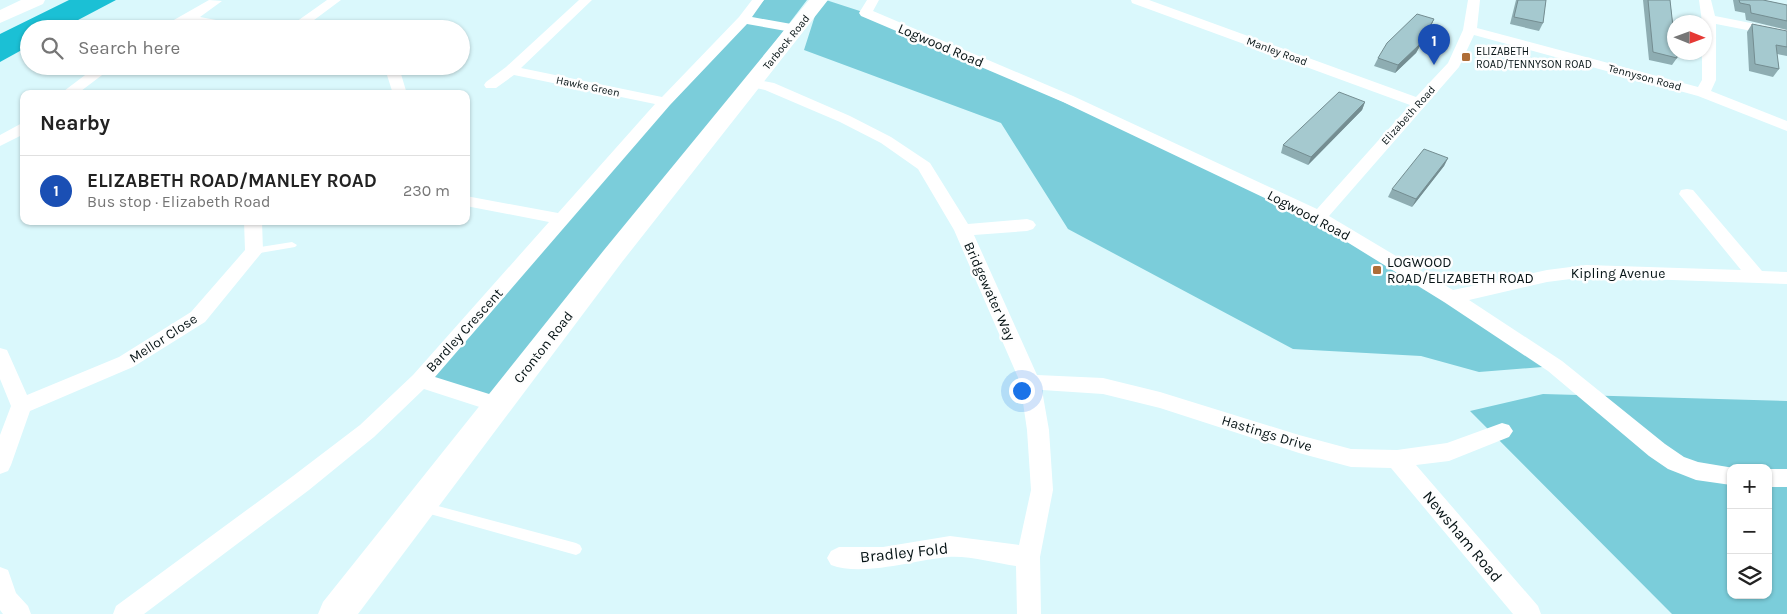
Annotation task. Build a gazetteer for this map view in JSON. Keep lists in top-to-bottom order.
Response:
{
  "streets": {
    "main road": ["Tarbock Road", "Cronton Road"],
    "street": [
      "Logwood Road",
      "Manley Road",
      "Tennyson Road",
      "Hawke Green",
      "Elizabeth Road",
      "Kipling Avenue",
      "Bridgewater Way",
      "Bardley Crescent",
      "Mellor Close",
      "Hastings Drive",
      "Newsham Road",
      "Bradley Fold"
    ]
  },
  "crossings": [
    ["Tarbock Road", "Bridgewater Way"],
    ["Tarbock Road", "Cronton Road"],
    ["Logwood Road", "Elizabeth Road"],
    ["Logwood Road", "Kipling Avenue"],
    ["Manley Road", "Elizabeth Road"],
    ["Tennyson Road", "Elizabeth Road"],
    ["Hawke Green", "Bardley Crescent"],
    ["Bridgewater Way", "Cronton Road"],
    ["Bridgewater Way", "Hastings Drive"],
    ["Bridgewater Way", "Bradley Fold"],
    ["Hastings Drive", "Newsham Road"]
  ],
  "places": {
    "transit": ["ELIZABETH ROAD/TENNYSON ROAD", "LOGWOOD ROAD/ELIZABETH ROAD"]
  },
  "north": "right",
  "page": {
    "search": "Search here",
    "pins": "1",
    "heading": "Nearby",
    "list": [
      {
        "mark": "1",
        "name": "ELIZABETH ROAD/MANLEY ROAD",
        "note": "Bus stop · Elizabeth Road",
        "value": "230 m"
      }
    ],
    "map_buttons": ["+", "−"]
  }
}
